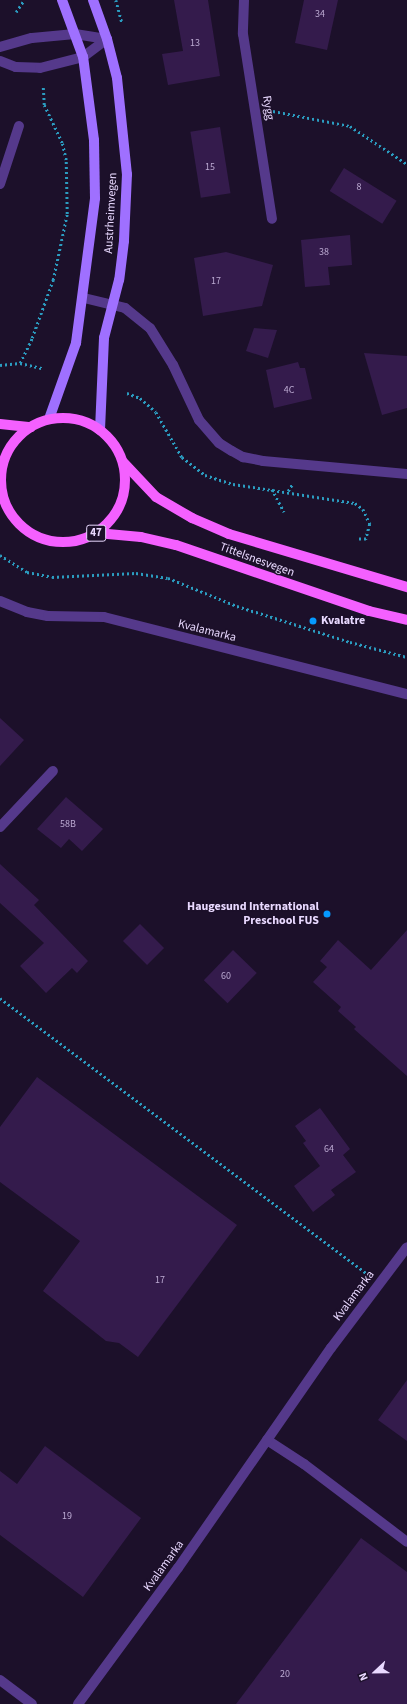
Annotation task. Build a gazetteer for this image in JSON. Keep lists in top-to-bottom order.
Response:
{
  "streets": {
    "main road": ["Austrheimvegen", "47", "Tittelsnesvegen"],
    "street": ["Rygg", "Kvalamarka"]
  },
  "crossings": [
    ["Austrheimvegen", "47"],
    ["Austrheimvegen", "Tittelsnesvegen"],
    ["47", "Tittelsnesvegen"]
  ],
  "places": ["Kvalatre", "Haugesund International Preschool FUS"],
  "house_numbers": [
    "34",
    "13",
    "15",
    "8",
    "38",
    "17",
    "4C",
    "58B",
    "60",
    "64",
    "17",
    "19",
    "20"
  ],
  "north": "left"
}
